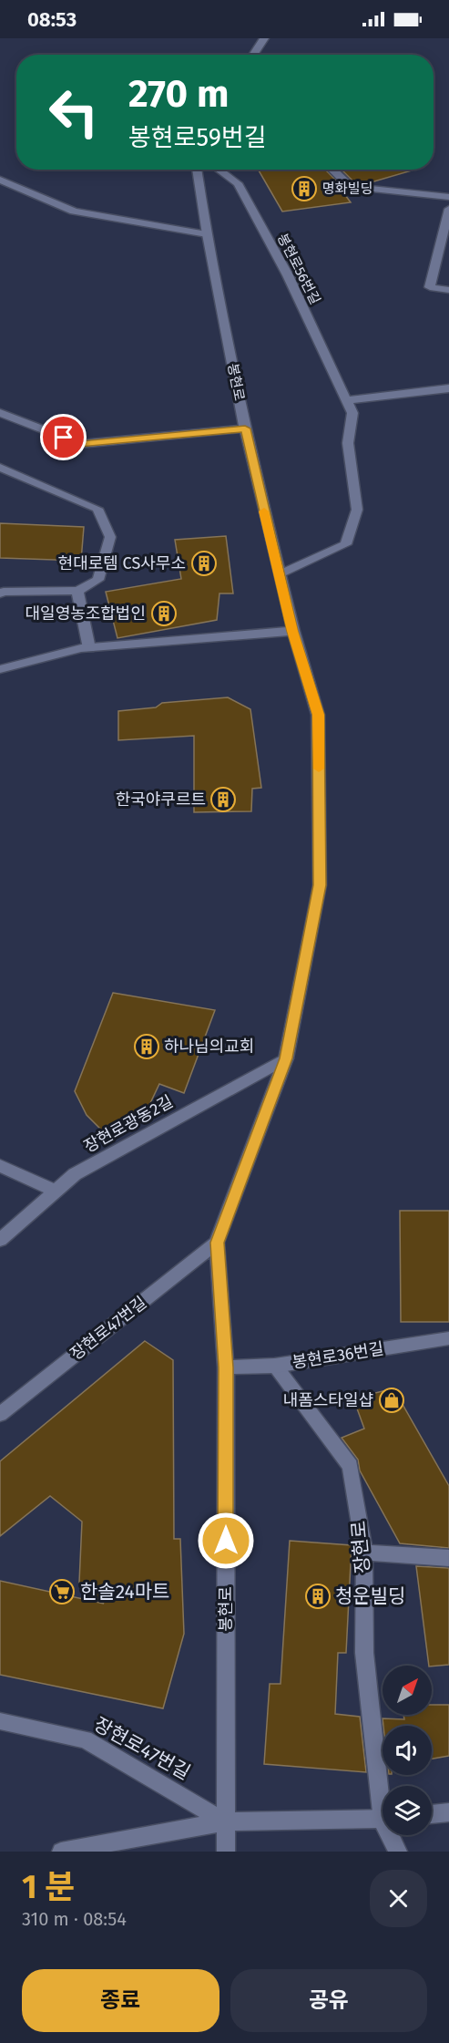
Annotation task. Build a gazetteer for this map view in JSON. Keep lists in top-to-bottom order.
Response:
{
  "streets": {
    "street": [
      "봉현로56번길",
      "봉현로",
      "장현로광동2길",
      "장현로47번길",
      "봉현로36번길",
      "장현로"
    ]
  },
  "crossings": [
    ["봉현로56번길", "봉현로"],
    ["봉현로", "장현로광동2길"],
    ["봉현로", "장현로47번길"],
    ["봉현로", "봉현로36번길"],
    ["봉현로36번길", "장현로"]
  ],
  "places": {
    "building": [
      "명화빌딩",
      "현대로템 CS사무소",
      "대일영농조합법인",
      "한국야쿠르트",
      "하나님의교회",
      "청운빌딩"
    ],
    "shop": ["내폼스타일샵"],
    "supermarket": ["한솔24마트"]
  },
  "north": "top right",
  "page": {
    "status": "08:53",
    "turn": ["270 m", "봉현로59번길"],
    "heading": ["1 분", "310 m · 08:54"],
    "buttons": ["종료", "공유"]
  }
}
